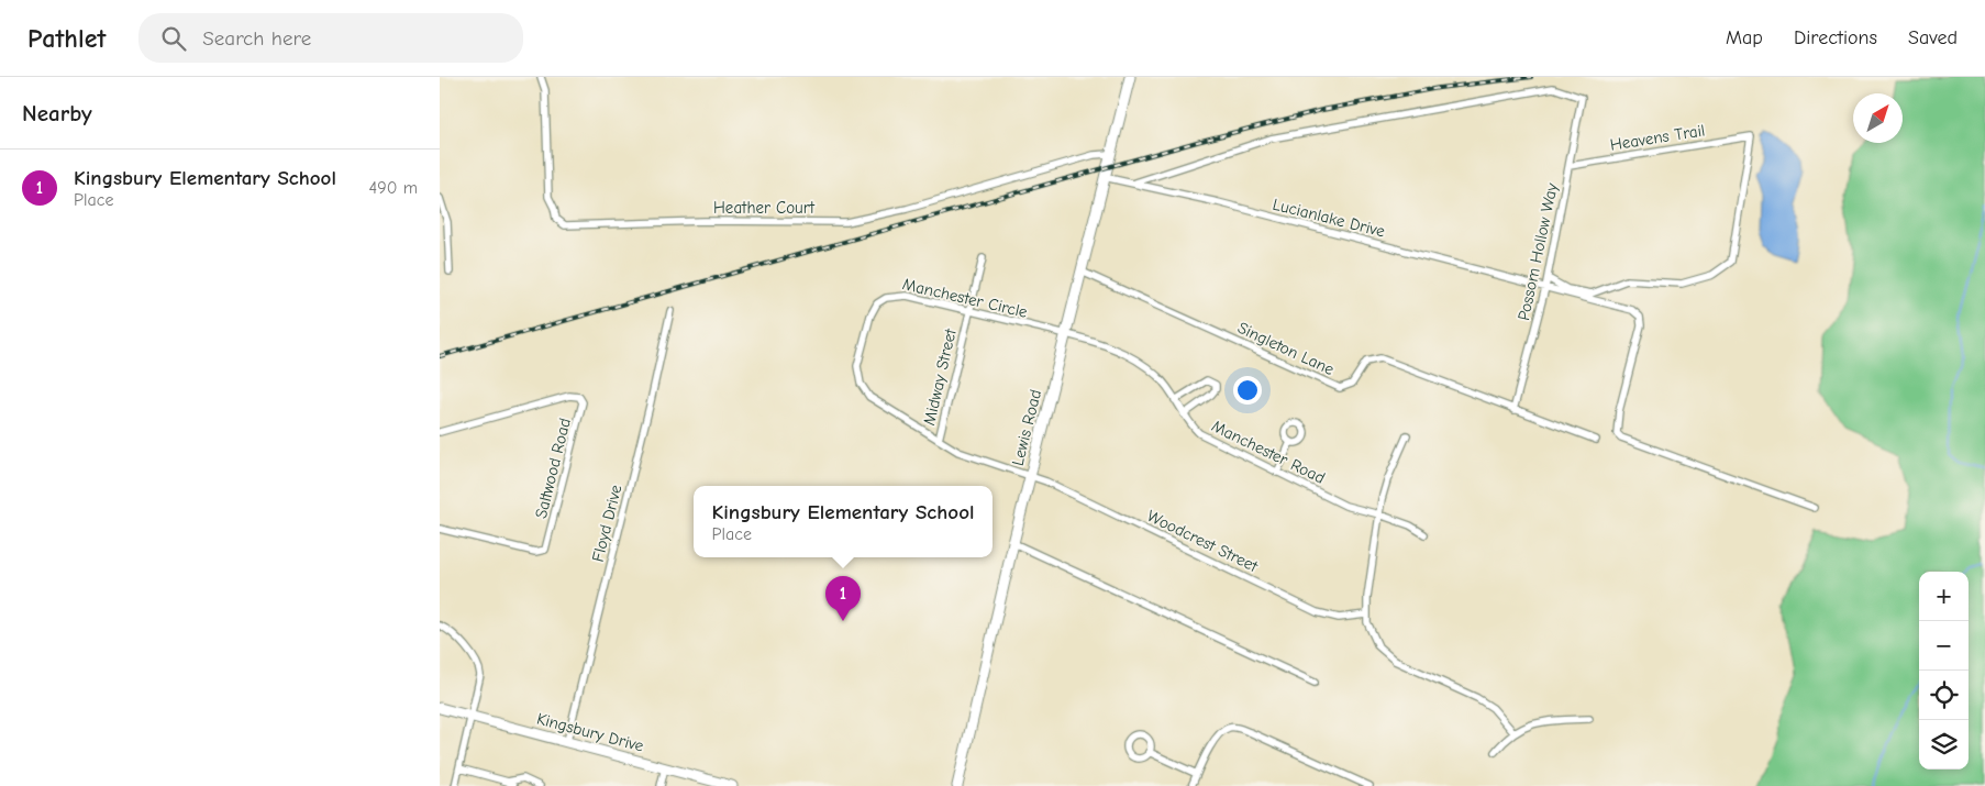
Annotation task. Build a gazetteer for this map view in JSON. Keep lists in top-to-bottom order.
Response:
{
  "streets": {
    "street": [
      "Heavens Trail",
      "Heather Court",
      "Lucianlake Drive",
      "Possom Hollow Way",
      "Manchester Circle",
      "Singleton Lane",
      "Midway Street",
      "Lewis Road",
      "Manchester Road",
      "Saltwood Road",
      "Floyd Drive",
      "Woodcrest Street",
      "Kingsbury Drive"
    ]
  },
  "crossings": [
    ["Heavens Trail", "Possom Hollow Way"],
    ["Heather Court", "Lewis Road"],
    ["Lucianlake Drive", "Possom Hollow Way"],
    ["Lucianlake Drive", "Lewis Road"],
    ["Possom Hollow Way", "Singleton Lane"],
    ["Manchester Circle", "Midway Street"],
    ["Manchester Circle", "Lewis Road"],
    ["Manchester Circle", "Manchester Road"],
    ["Manchester Circle", "Woodcrest Street"],
    ["Singleton Lane", "Lewis Road"],
    ["Lewis Road", "Manchester Road"],
    ["Lewis Road", "Woodcrest Street"],
    ["Floyd Drive", "Kingsbury Drive"]
  ],
  "north": "top right",
  "page": {
    "header": "Pathlet",
    "search": "Search here",
    "nav": ["Map", "Directions", "Saved"],
    "heading": "Nearby",
    "list": [
      {
        "mark": "1",
        "name": "Kingsbury Elementary School",
        "note": "Place",
        "value": "490 m"
      }
    ],
    "popup": ["Kingsbury Elementary School", "Place"],
    "map_buttons": ["+", "−"],
    "pins": "1"
  }
}
